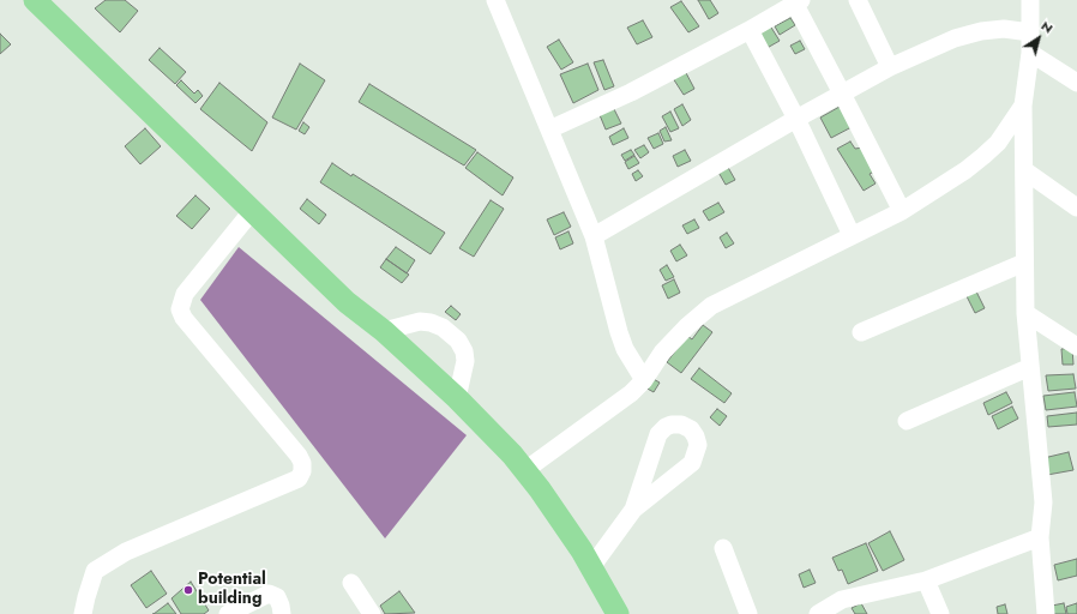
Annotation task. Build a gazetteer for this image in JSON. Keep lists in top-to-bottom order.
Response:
{
  "places": ["Potential building"],
  "north": "top right"
}
